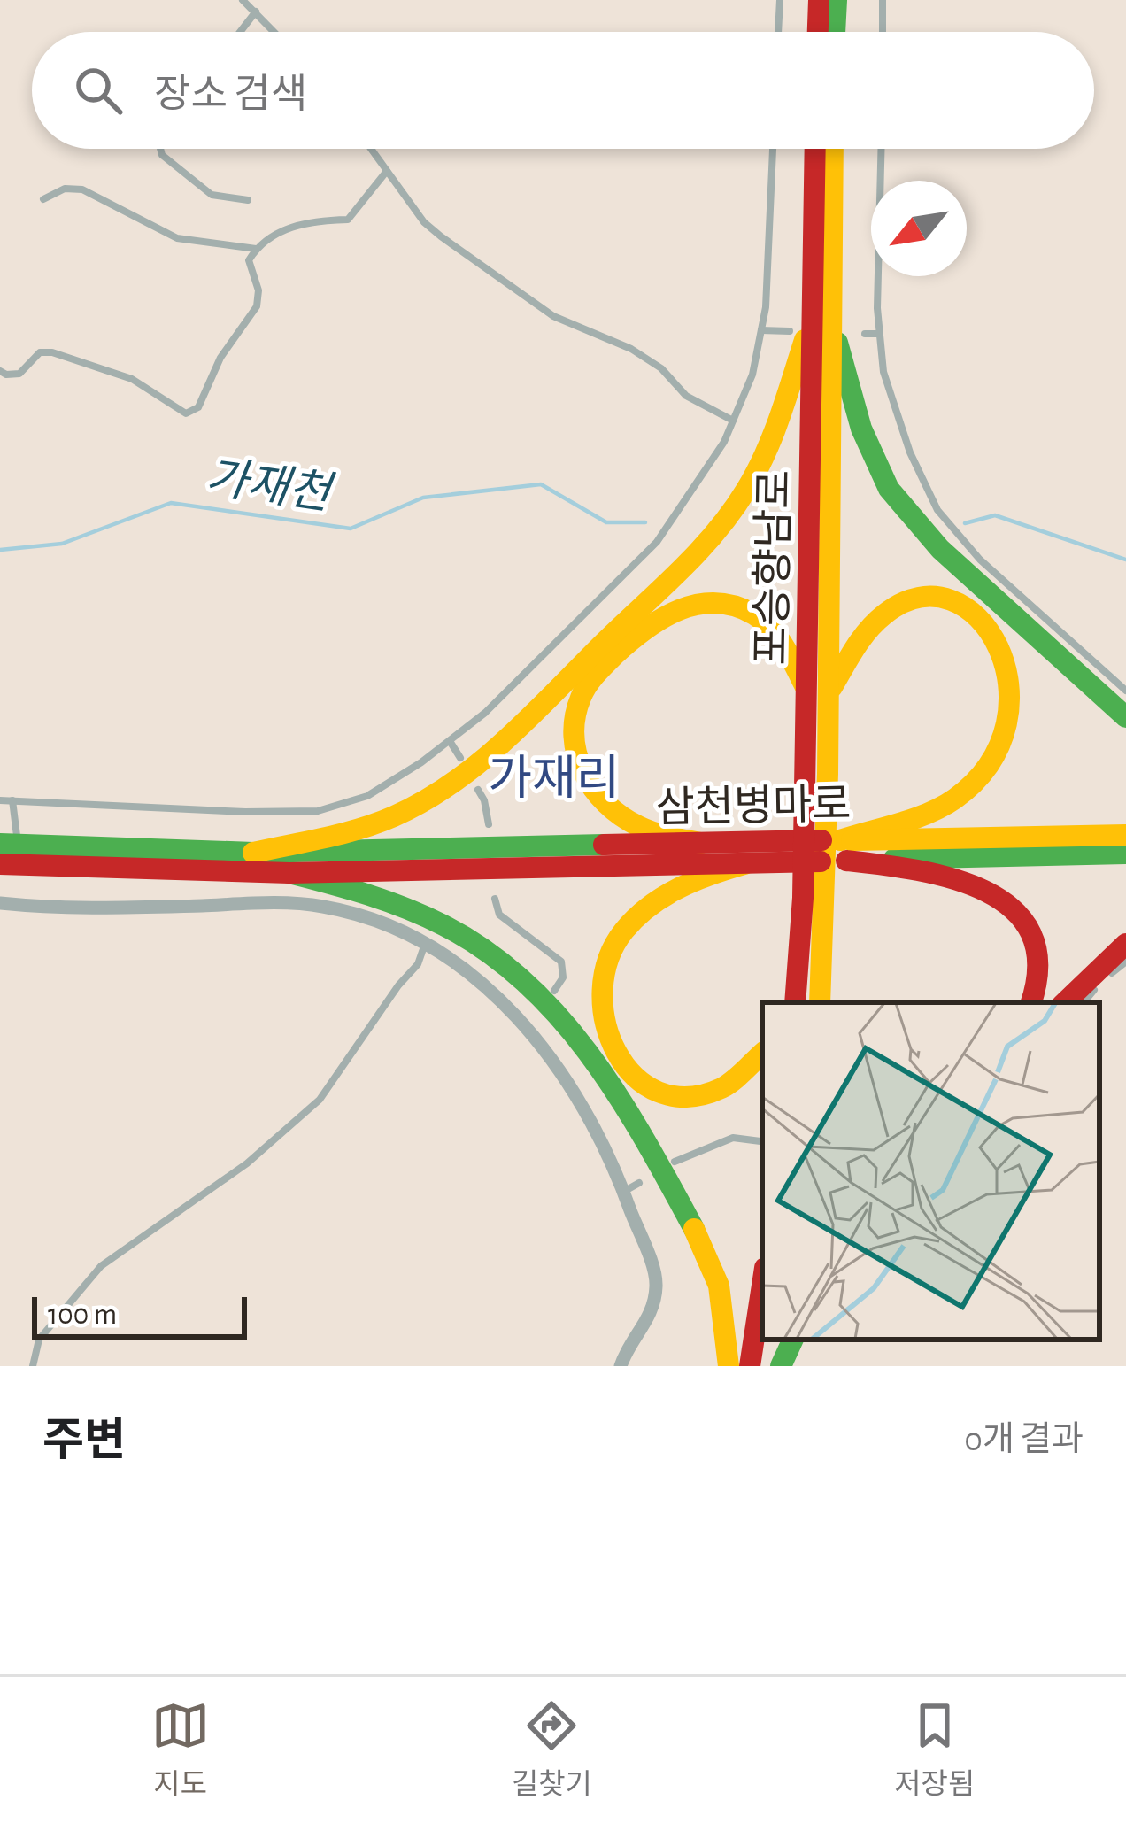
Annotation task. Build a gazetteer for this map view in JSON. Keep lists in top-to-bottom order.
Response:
{
  "streets": {
    "main road": ["포승향남로", "삼천병마로"]
  },
  "districts": ["가재리"],
  "water": ["가재천"],
  "scale_bar": "100 m",
  "north": "bottom left",
  "page": {
    "search": "장소 검색",
    "scale": "100 m",
    "heading": ["주변", "0개 결과"],
    "nav": ["지도", "길찾기", "저장됨"]
  }
}
